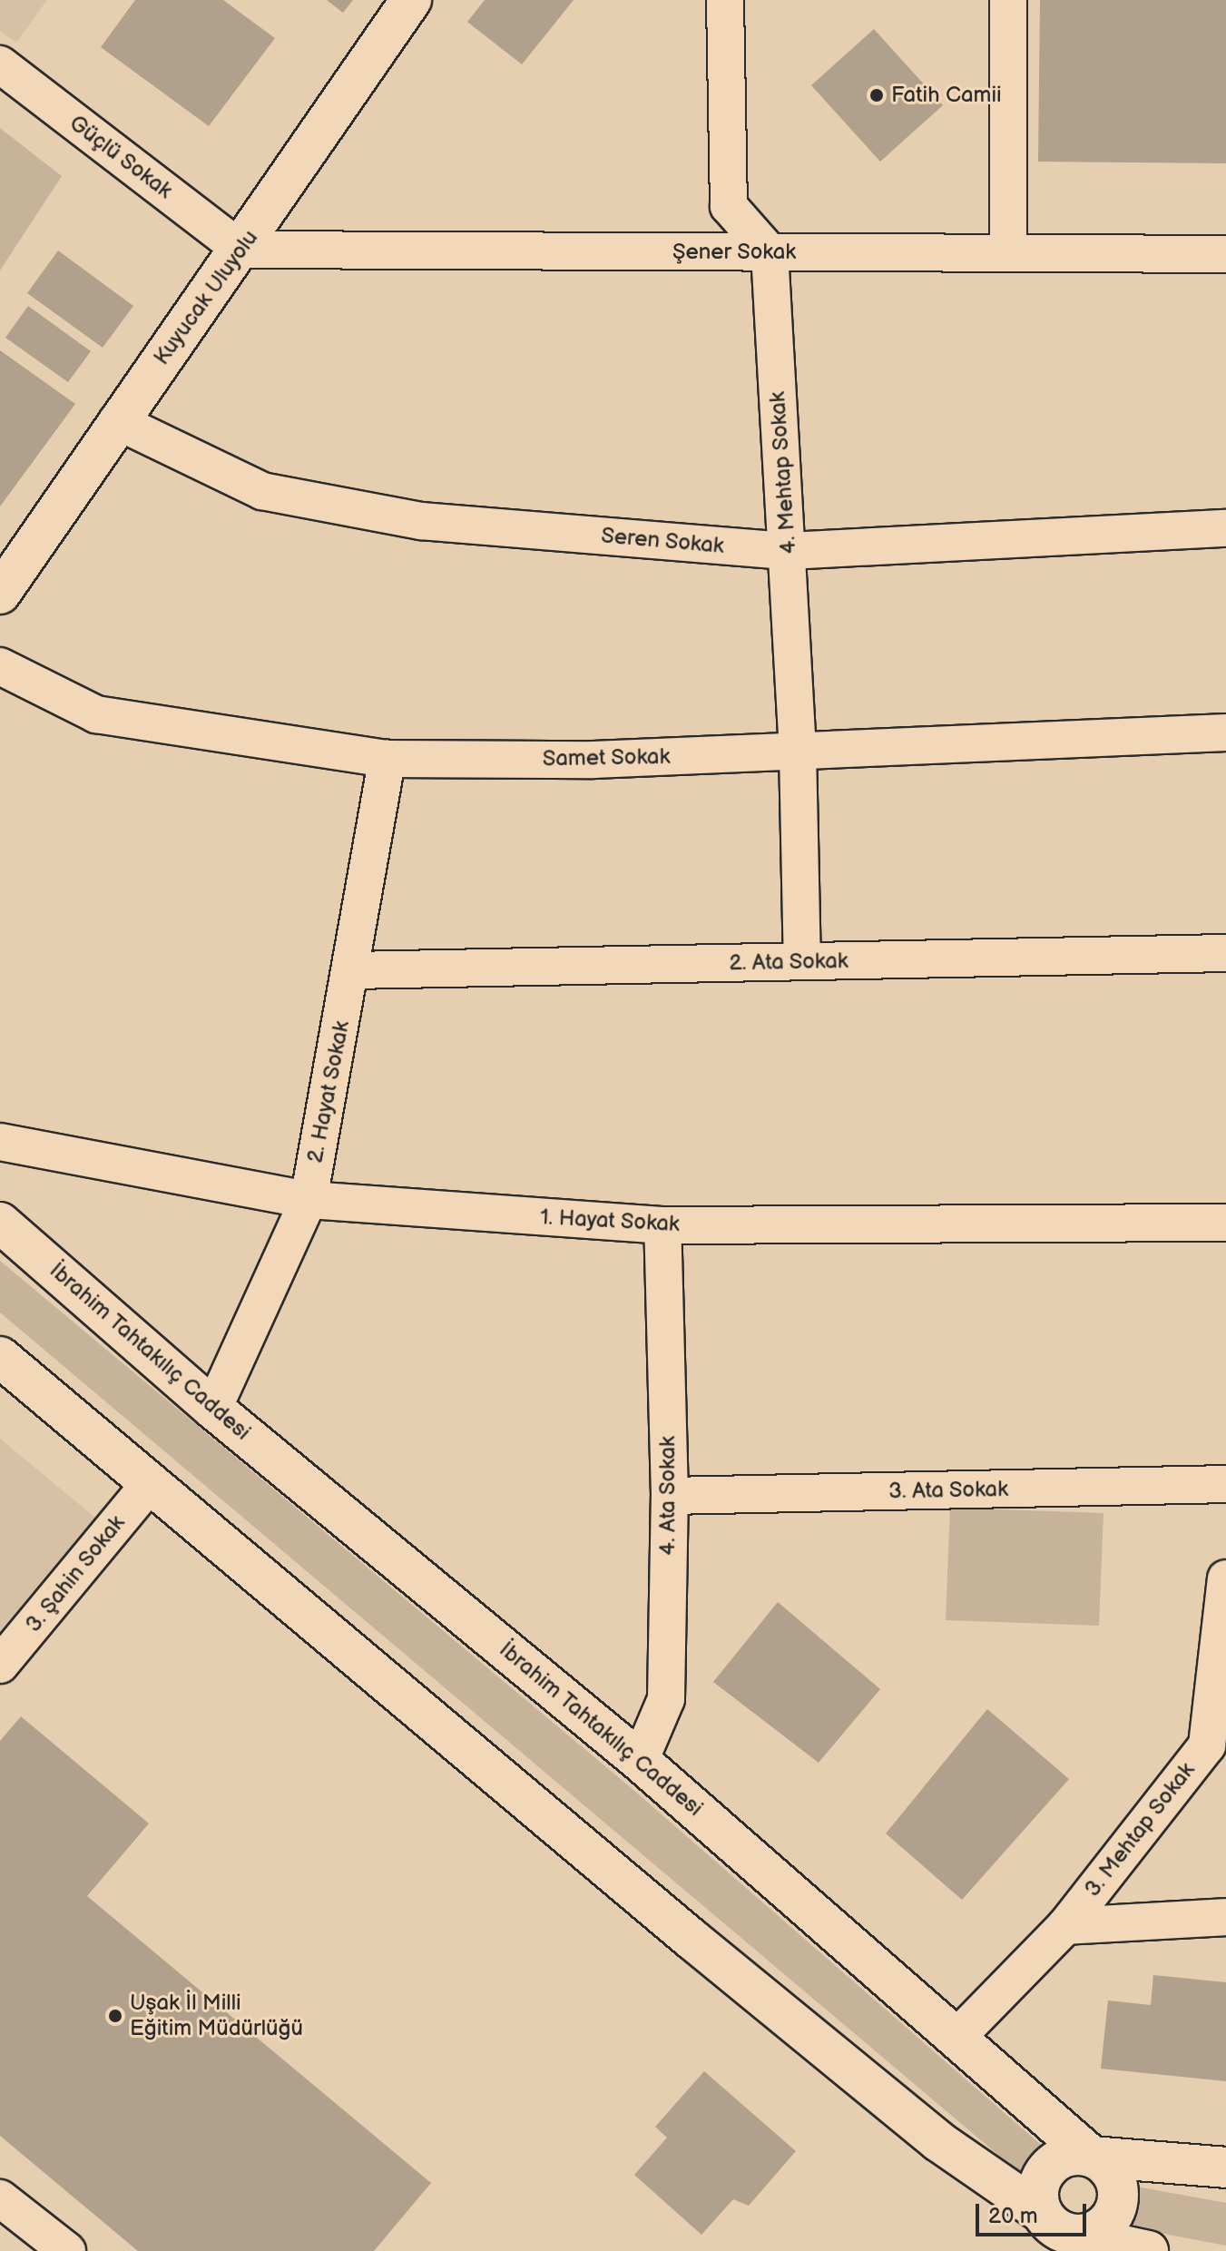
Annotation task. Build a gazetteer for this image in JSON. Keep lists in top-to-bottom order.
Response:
{
  "streets": {
    "main road": ["Kuyucak Uluyolu", "İbrahim Tahtakılıç Caddesi"],
    "street": [
      "Güçlü Sokak",
      "Şener Sokak",
      "4. Mehtap Sokak",
      "Seren Sokak",
      "Samet Sokak",
      "2. Ata Sokak",
      "2. Hayat Sokak",
      "1. Hayat Sokak",
      "3. Ata Sokak",
      "4. Ata Sokak",
      "3. Şahin Sokak",
      "3. Mehtap Sokak"
    ]
  },
  "crossings": [
    ["Güçlü Sokak", "Şener Sokak"],
    ["Güçlü Sokak", "Kuyucak Uluyolu"],
    ["Şener Sokak", "Kuyucak Uluyolu"],
    ["Şener Sokak", "4. Mehtap Sokak"],
    ["Kuyucak Uluyolu", "Seren Sokak"],
    ["4. Mehtap Sokak", "Seren Sokak"],
    ["4. Mehtap Sokak", "Samet Sokak"],
    ["4. Mehtap Sokak", "2. Ata Sokak"],
    ["Samet Sokak", "2. Hayat Sokak"],
    ["2. Ata Sokak", "2. Hayat Sokak"],
    ["2. Hayat Sokak", "1. Hayat Sokak"],
    ["2. Hayat Sokak", "İbrahim Tahtakılıç Caddesi"],
    ["1. Hayat Sokak", "4. Ata Sokak"],
    ["İbrahim Tahtakılıç Caddesi", "4. Ata Sokak"],
    ["İbrahim Tahtakılıç Caddesi", "3. Mehtap Sokak"],
    ["3. Ata Sokak", "4. Ata Sokak"]
  ],
  "places": ["Fatih Camii", "Uşak İl Milli Eğitim Müdürlüğü"],
  "scale_bar": "20 m"
}
